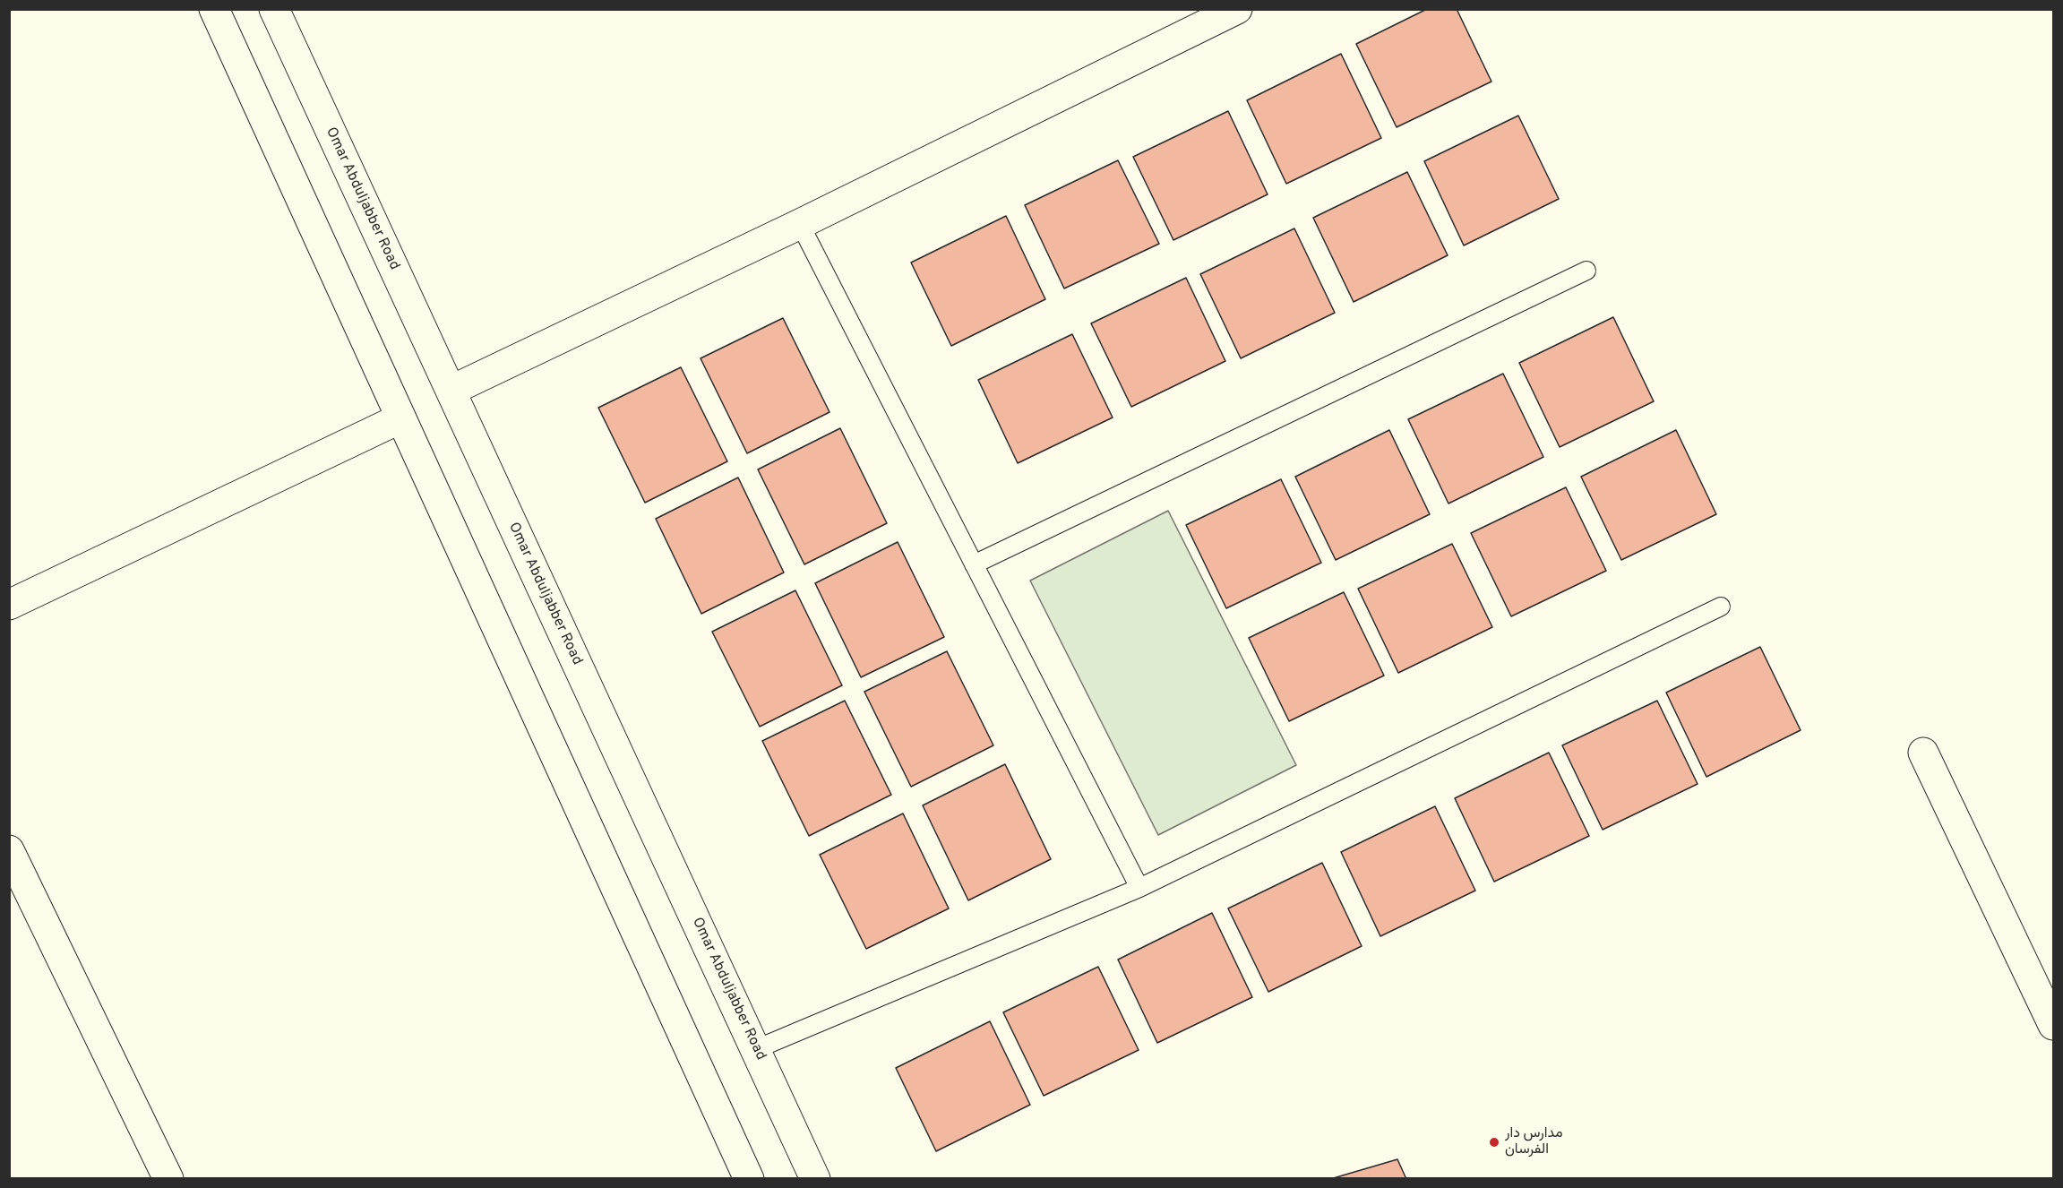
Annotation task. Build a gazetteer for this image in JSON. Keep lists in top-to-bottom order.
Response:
{
  "streets": {
    "street": ["Omar Abduljabber Road"]
  },
  "places": ["مدارس دار الفرسان"]
}
